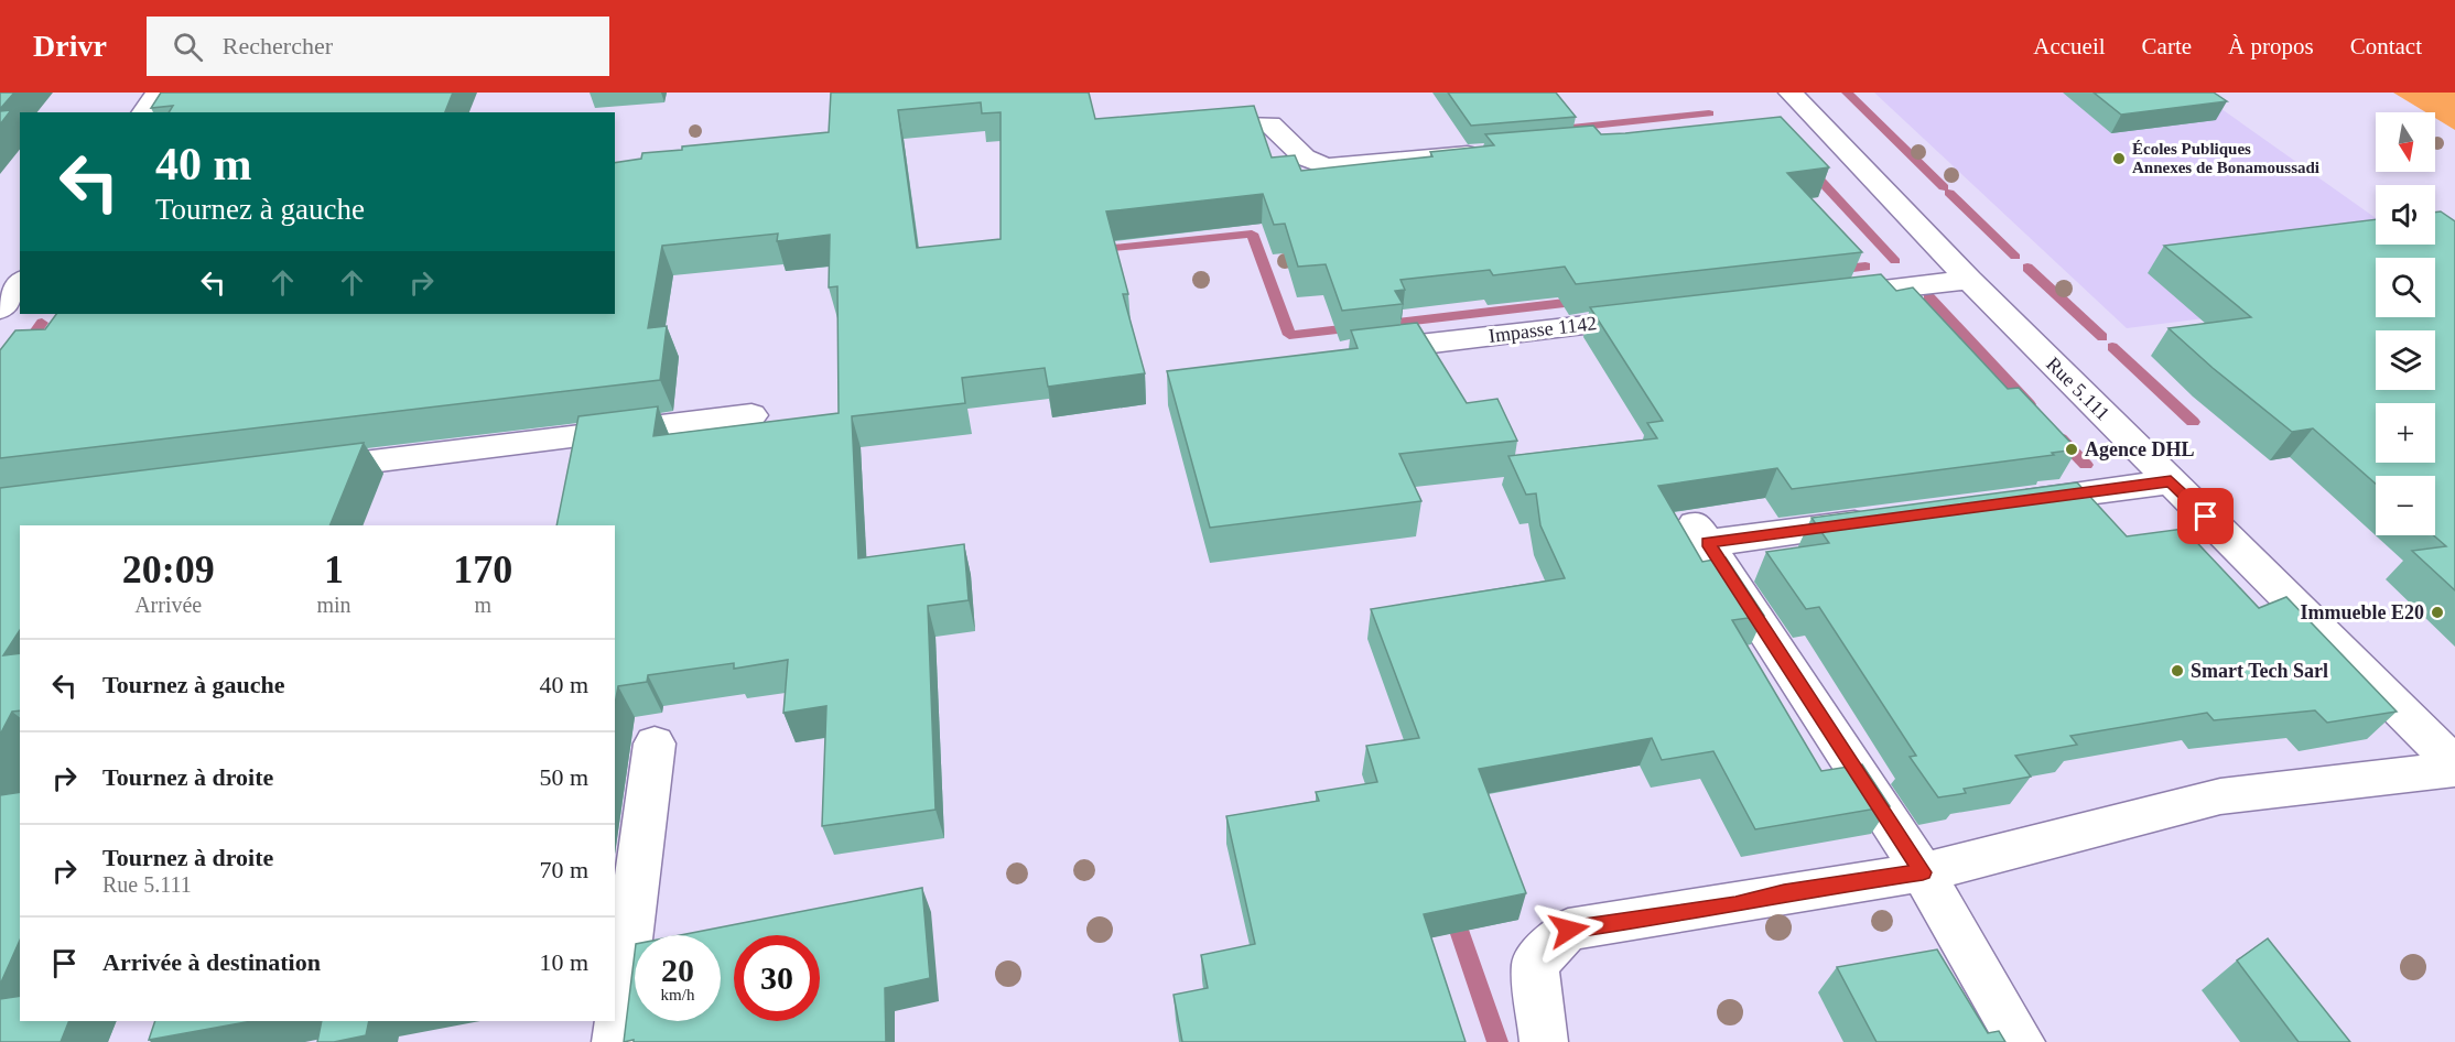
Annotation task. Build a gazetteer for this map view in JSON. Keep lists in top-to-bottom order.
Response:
{
  "streets": {
    "street": ["Impasse 1142", "Rue 5.111"]
  },
  "places": [
    "Écoles Publiques Annexes de Bonamoussadi",
    "Agence DHL",
    "Immueble E20",
    "Smart Tech Sarl"
  ],
  "north": "bottom",
  "page": {
    "header": "Drivr",
    "search": "Rechercher",
    "nav": [
      "Accueil",
      "Carte",
      "À propos",
      "Contact"
    ],
    "map_buttons": ["+", "−"],
    "turn": ["40 m", "Tournez à gauche"],
    "eta": [
      "20:09",
      "Arrivée",
      "1",
      "min",
      "170",
      "m"
    ],
    "list": [
      {
        "name": "Tournez à gauche",
        "value": "40 m"
      },
      {
        "name": "Tournez à droite",
        "value": "50 m"
      },
      {
        "name": "Tournez à droite",
        "note": "Rue 5.111",
        "value": "70 m"
      },
      {
        "name": "Arrivée à destination",
        "value": "10 m"
      }
    ],
    "speed": "20 km/h",
    "limit": "30"
  }
}
